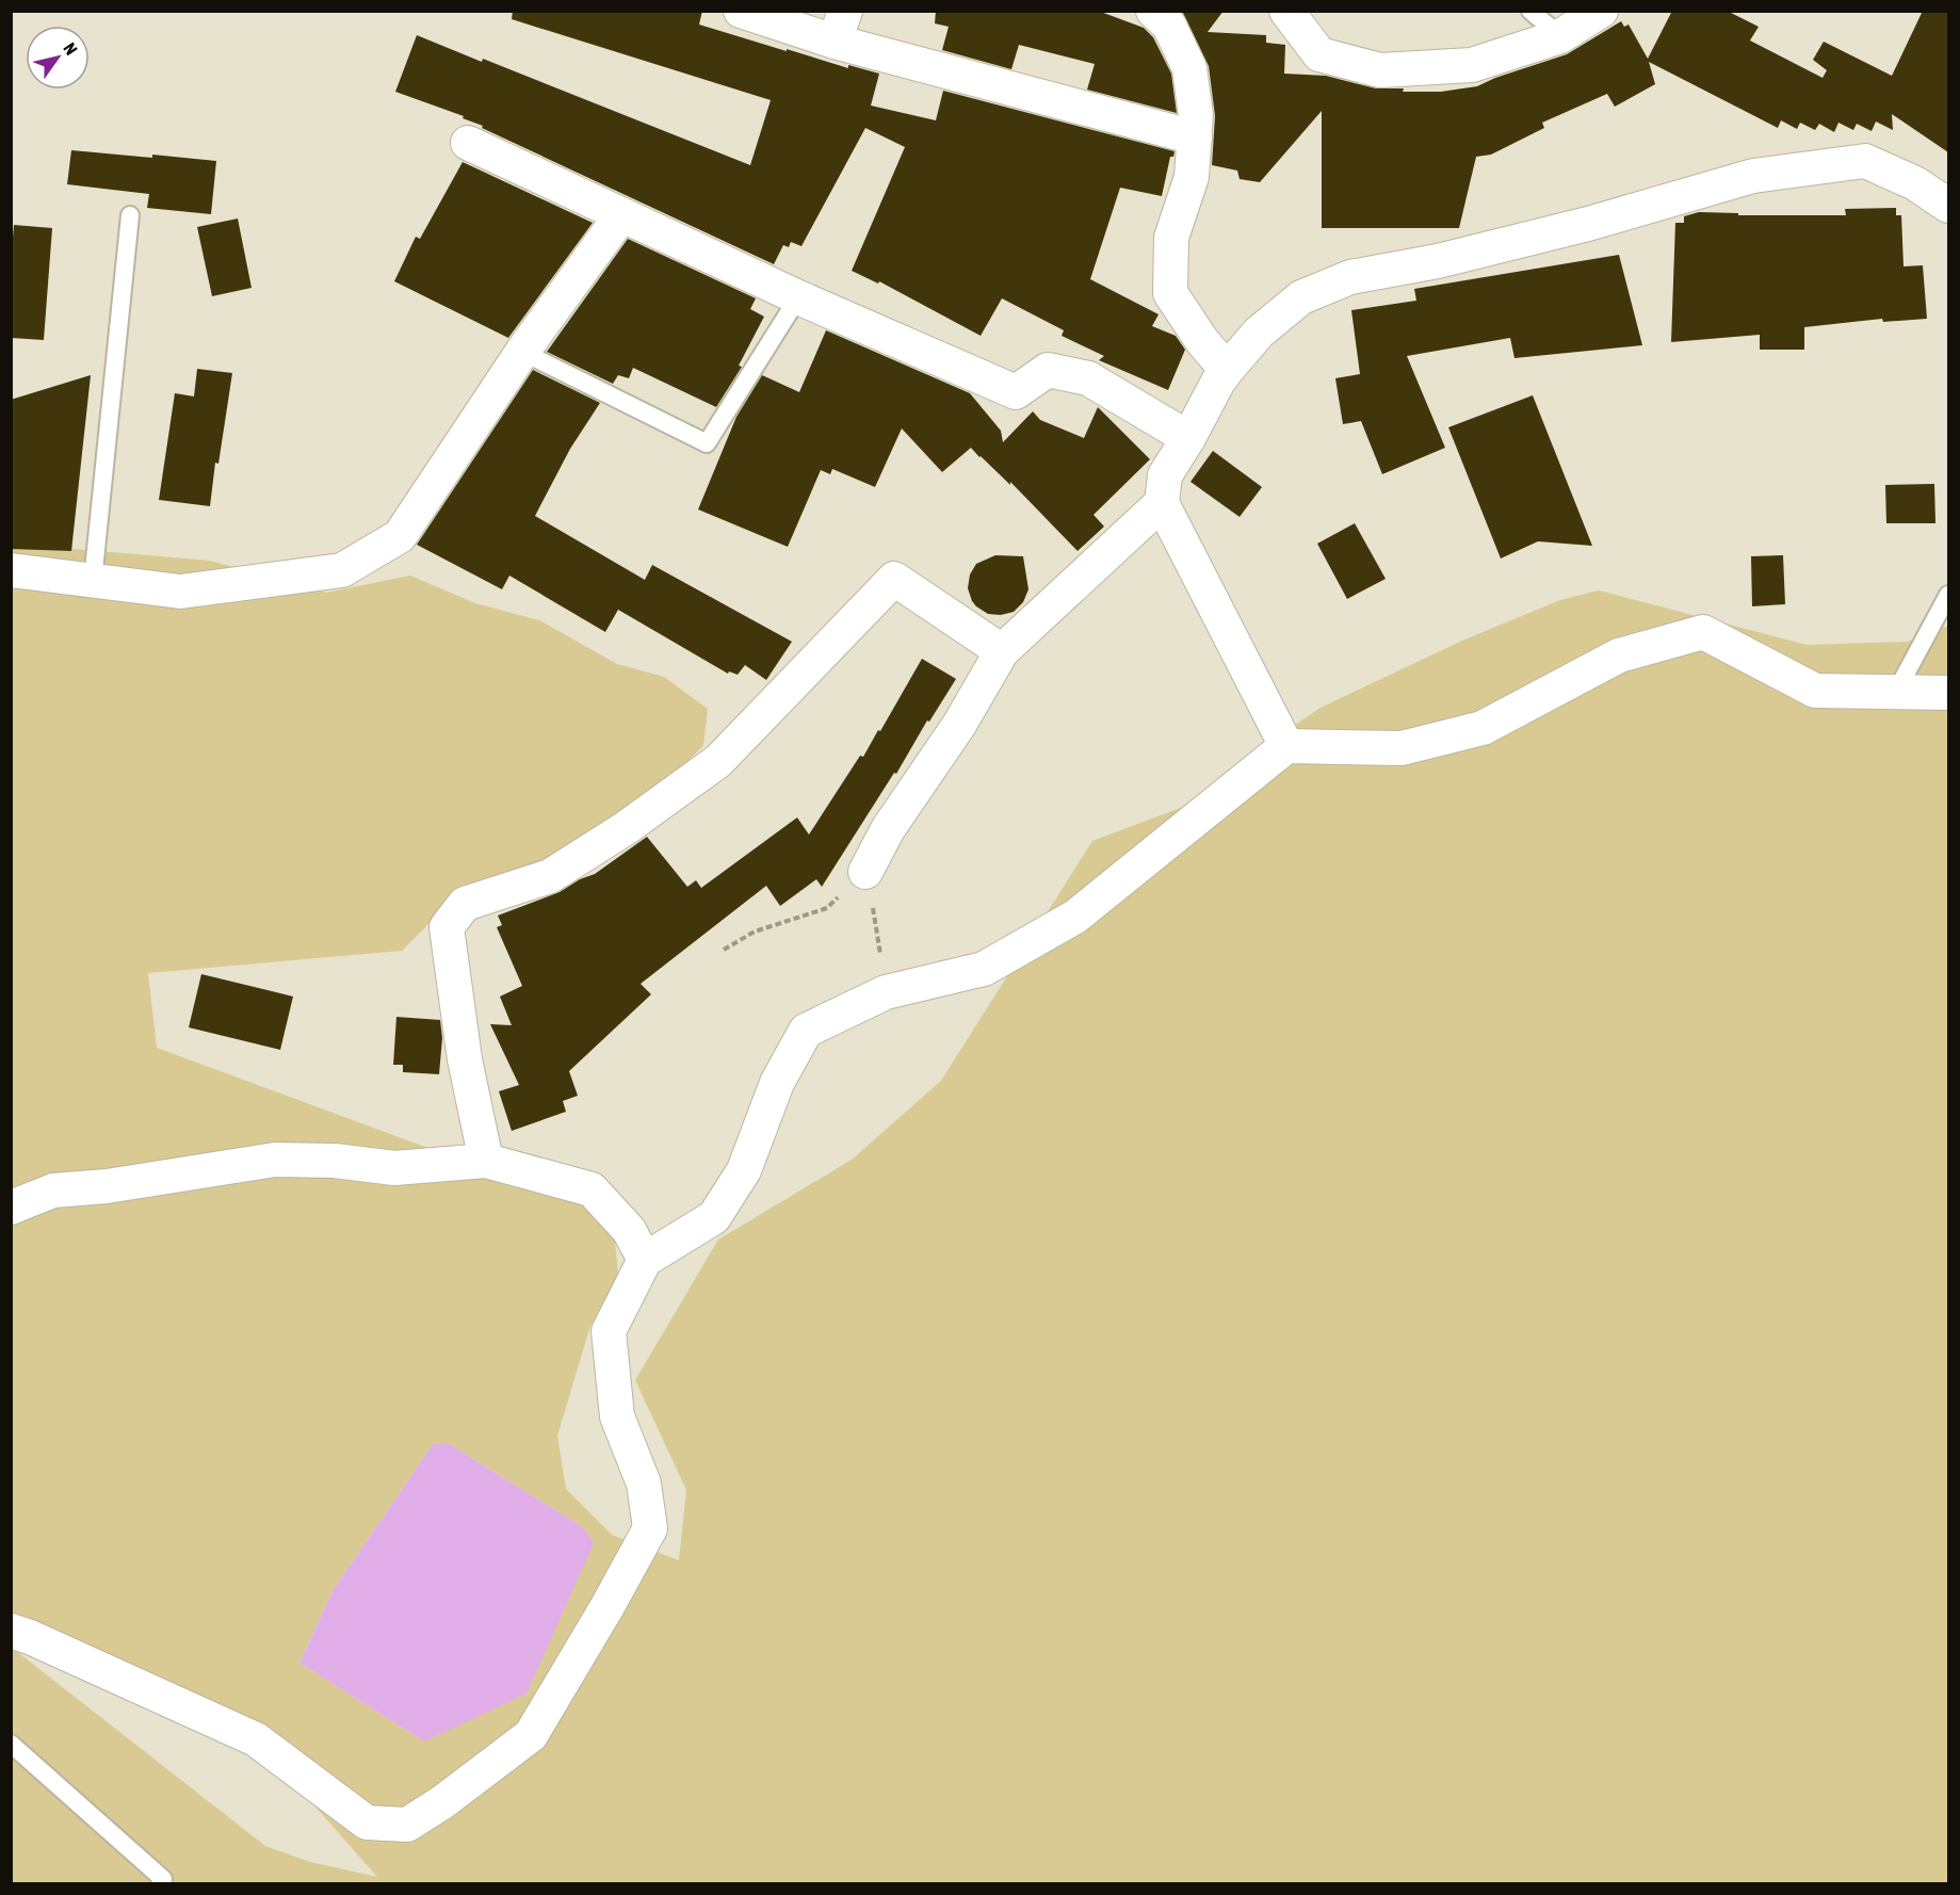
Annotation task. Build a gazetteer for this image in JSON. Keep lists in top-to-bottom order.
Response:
{
  "north": "top right"
}
